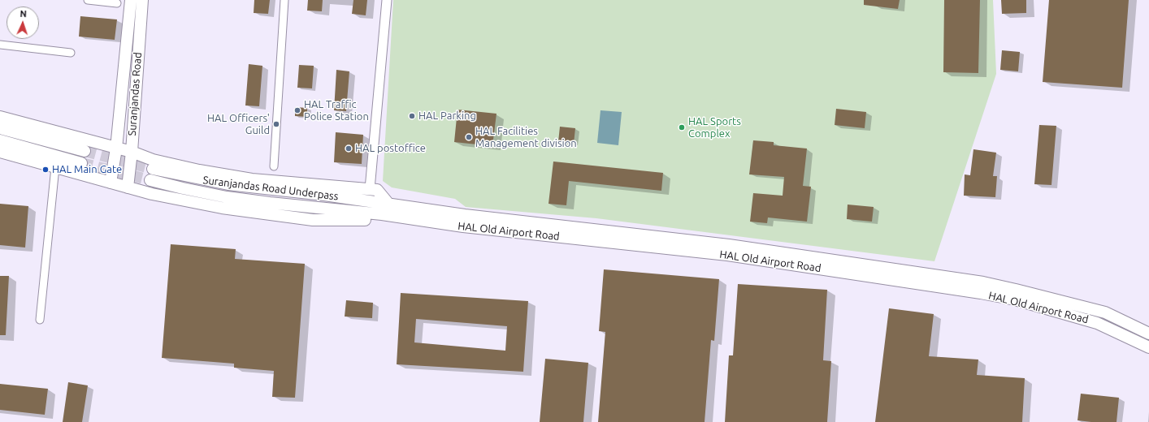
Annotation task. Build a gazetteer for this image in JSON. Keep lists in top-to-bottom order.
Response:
{
  "streets": {
    "main road": ["Suranjandas Road", "Suranjandas Road Underpass", "HAL Old Airport Road"]
  },
  "crossings": [
    ["Suranjandas Road Underpass", "HAL Old Airport Road"]
  ],
  "places": [
    "HAL Traffic Police Station",
    "HAL Parking",
    "HAL Officers' Guild",
    "HAL Sports Complex",
    "HAL Facilities Management division",
    "HAL postoffice",
    "HAL Main Gate"
  ],
  "north": "top"
}
